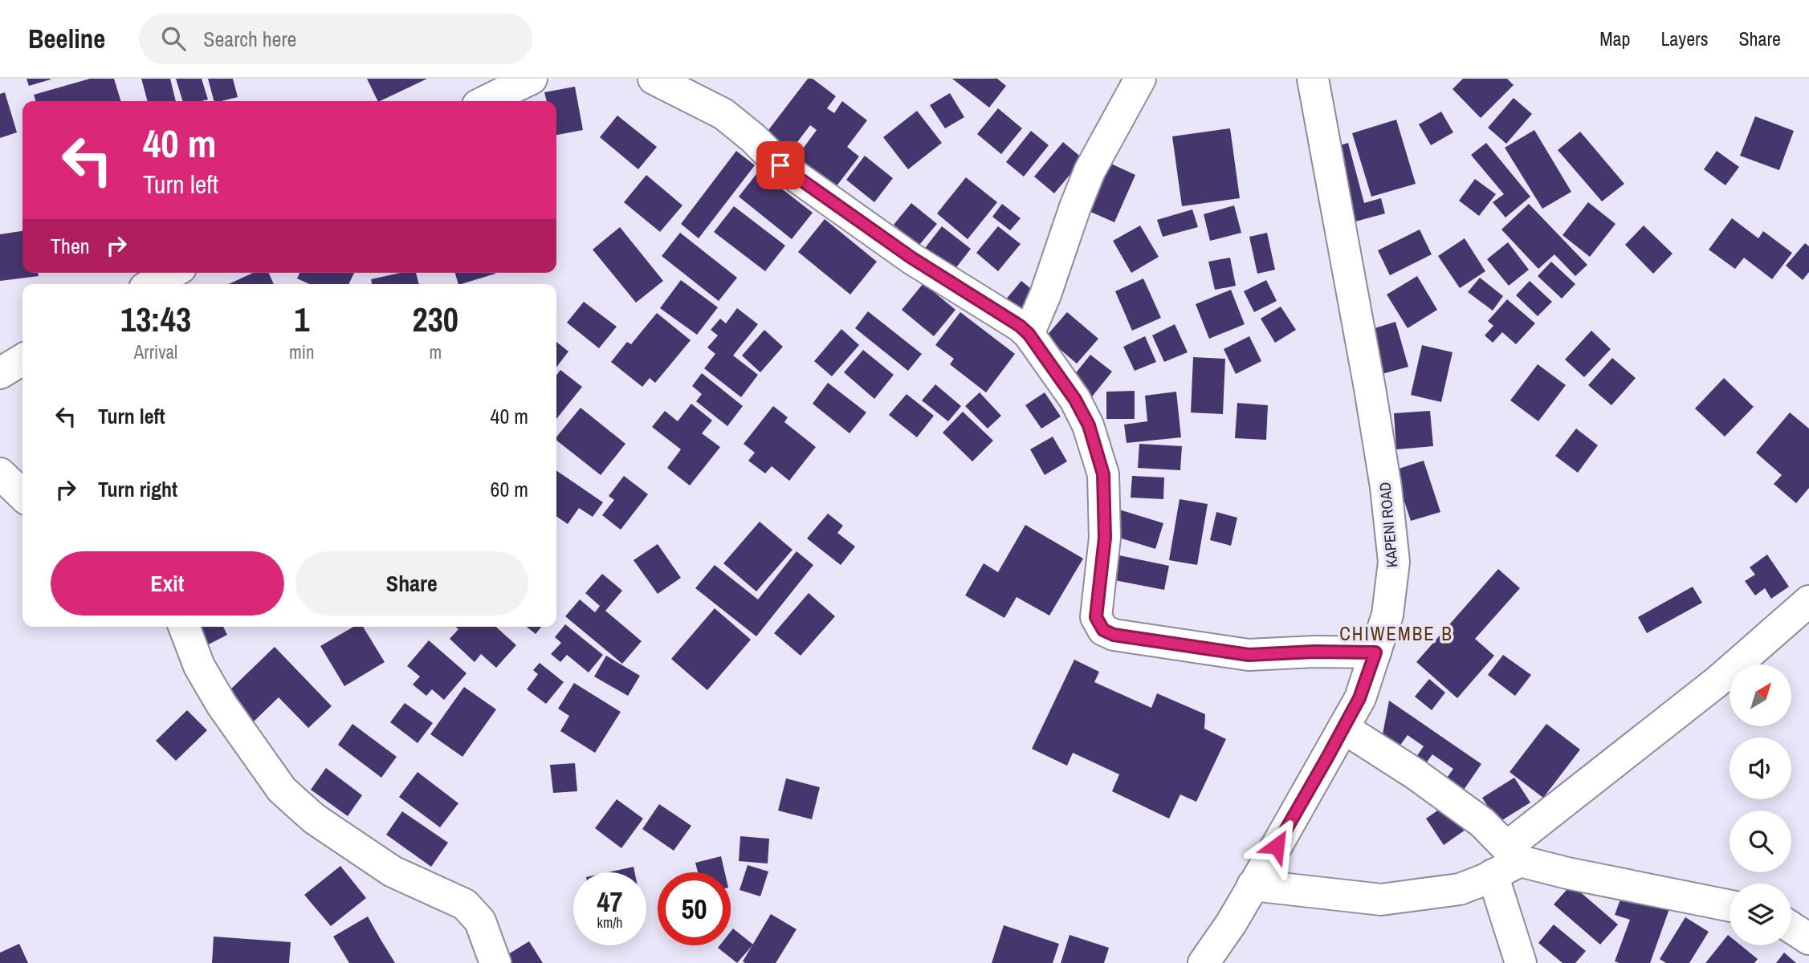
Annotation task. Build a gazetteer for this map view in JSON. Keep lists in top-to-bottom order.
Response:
{
  "streets": {
    "street": ["KAPENI ROAD"]
  },
  "districts": ["CHIWEMBE B"],
  "north": "top right",
  "page": {
    "header": "Beeline",
    "search": "Search here",
    "nav": ["Map", "Layers", "Share"],
    "turn": ["40 m", "Turn left"],
    "then": "Then",
    "eta": [
      "13:43",
      "Arrival",
      "1",
      "min",
      "230",
      "m"
    ],
    "list": [
      {
        "name": "Turn left",
        "value": "40 m"
      },
      {
        "name": "Turn right",
        "value": "60 m"
      }
    ],
    "buttons": ["Exit", "Share"],
    "speed": "47 km/h",
    "limit": "50"
  }
}
